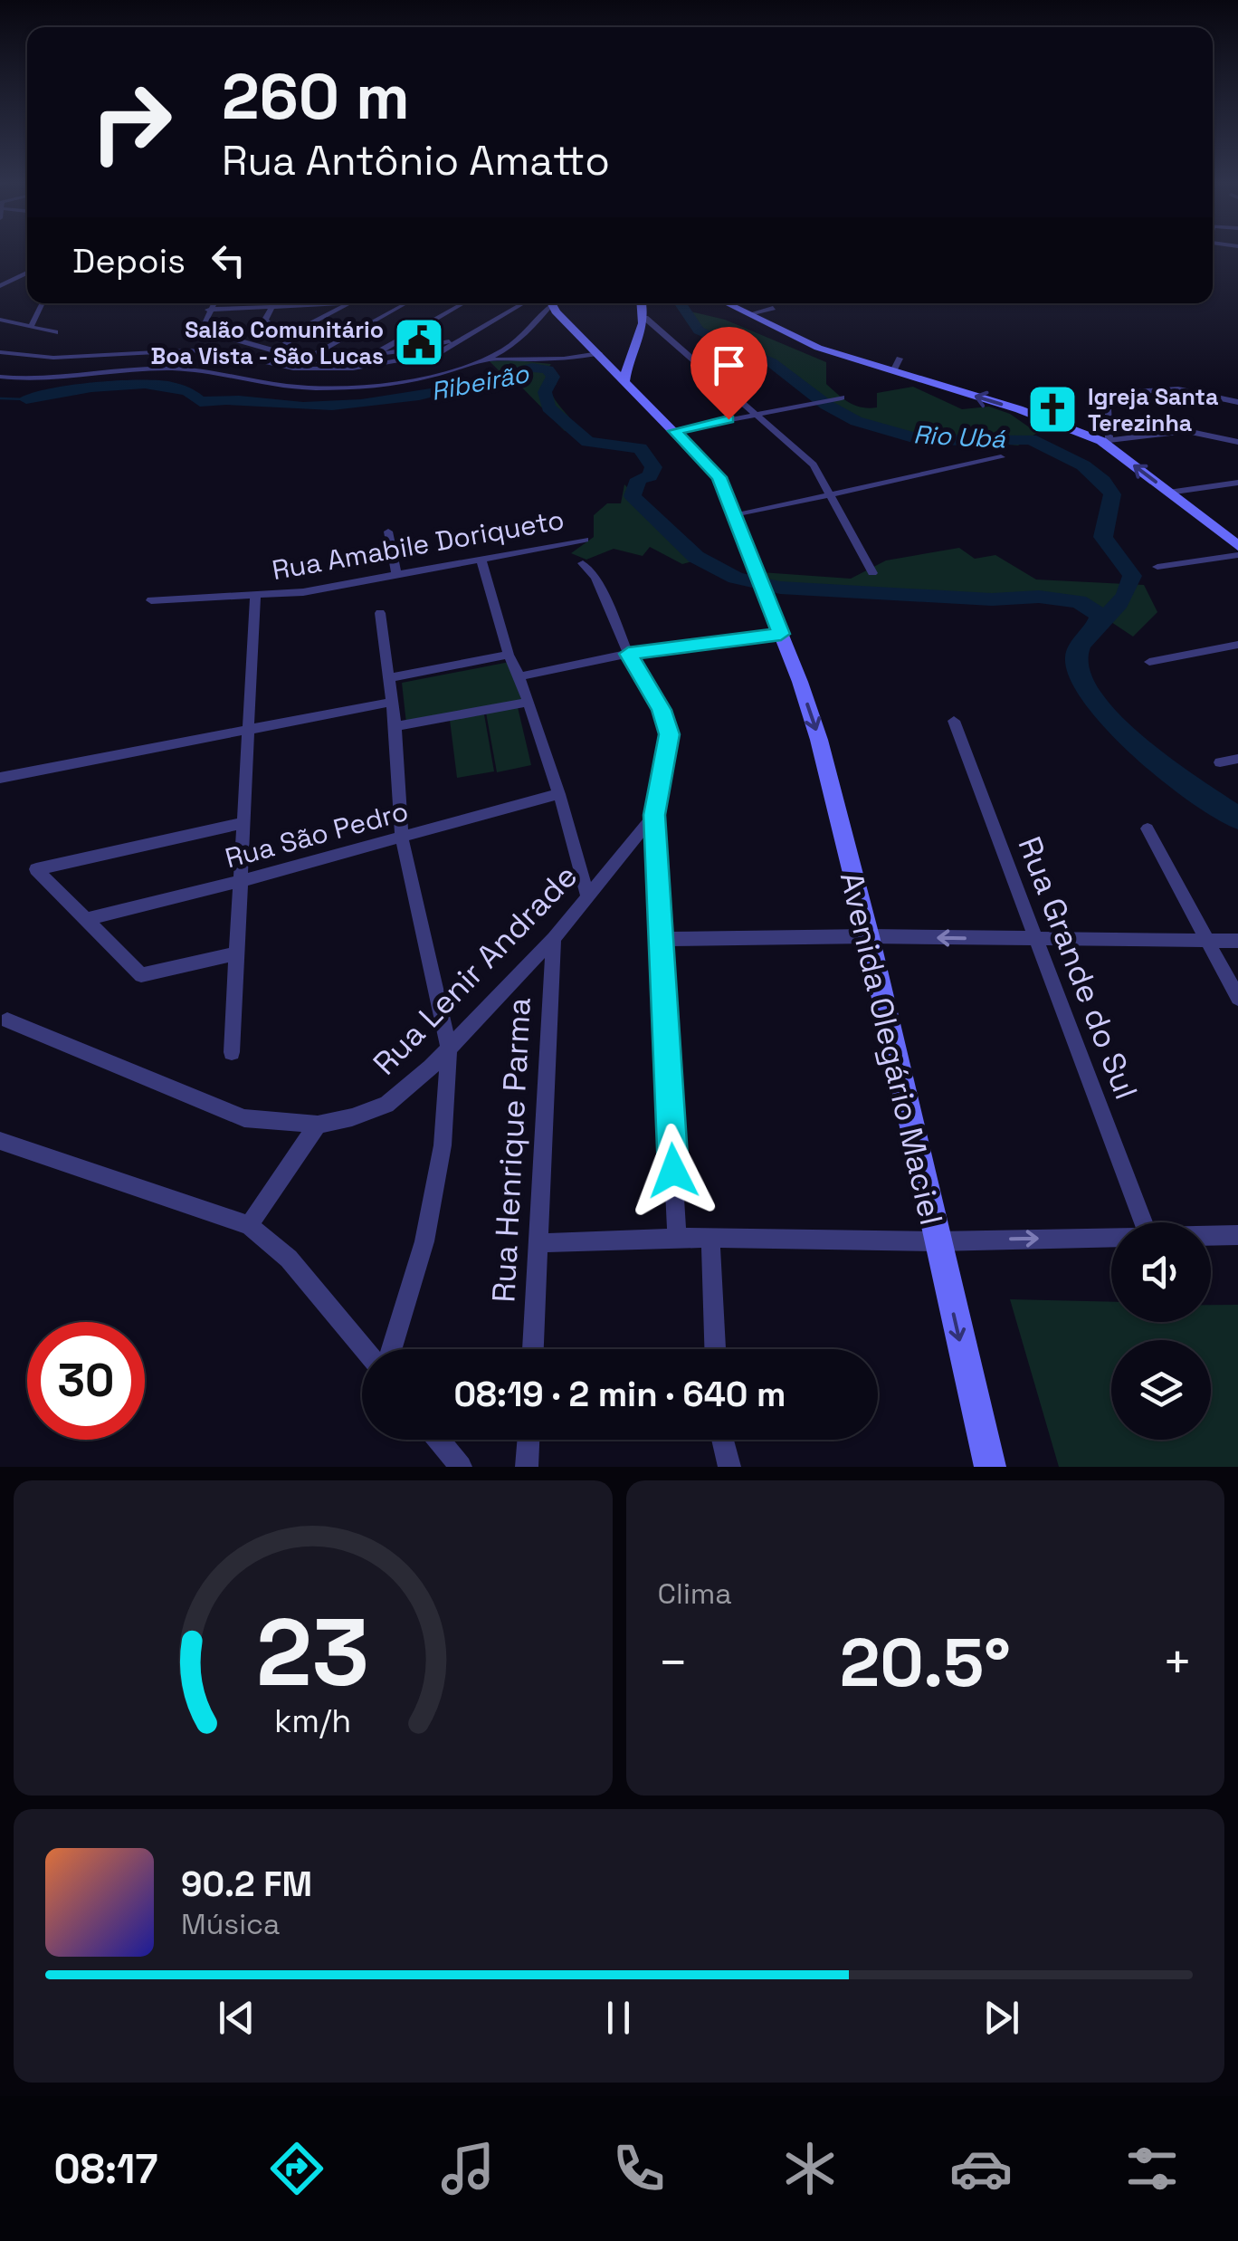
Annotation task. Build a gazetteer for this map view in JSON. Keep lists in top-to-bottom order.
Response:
{
  "streets": {
    "main road": ["Avenida Olegário Maciel"],
    "street": [
      "Rua Amabile Doriqueto",
      "Rua São Pedro",
      "Rua Grande do Sul",
      "Rua Lenir Andrade",
      "Rua Henrique Parma"
    ]
  },
  "crossings": [
    ["Rua Lenir Andrade", "Rua Henrique Parma"]
  ],
  "one_way": ["Avenida Olegário Maciel"],
  "water": ["Ribeirão", "Rio Ubá"],
  "places": {
    "public building": ["Salão Comunitário Boa Vista - São Lucas"],
    "church": ["Igreja Santa Terezinha"]
  },
  "page": {
    "turn": ["260 m", "Rua Antônio Amatto"],
    "then": "Depois",
    "limit": "30",
    "trip": "08:19 · 2 min · 640 m",
    "tile": "Clima",
    "heat": ["−", "20.5°", "+"],
    "song": ["90.2 FM", "Música"],
    "tabs": "08:17",
    "gauge": ["23", "km/h"]
  }
}
